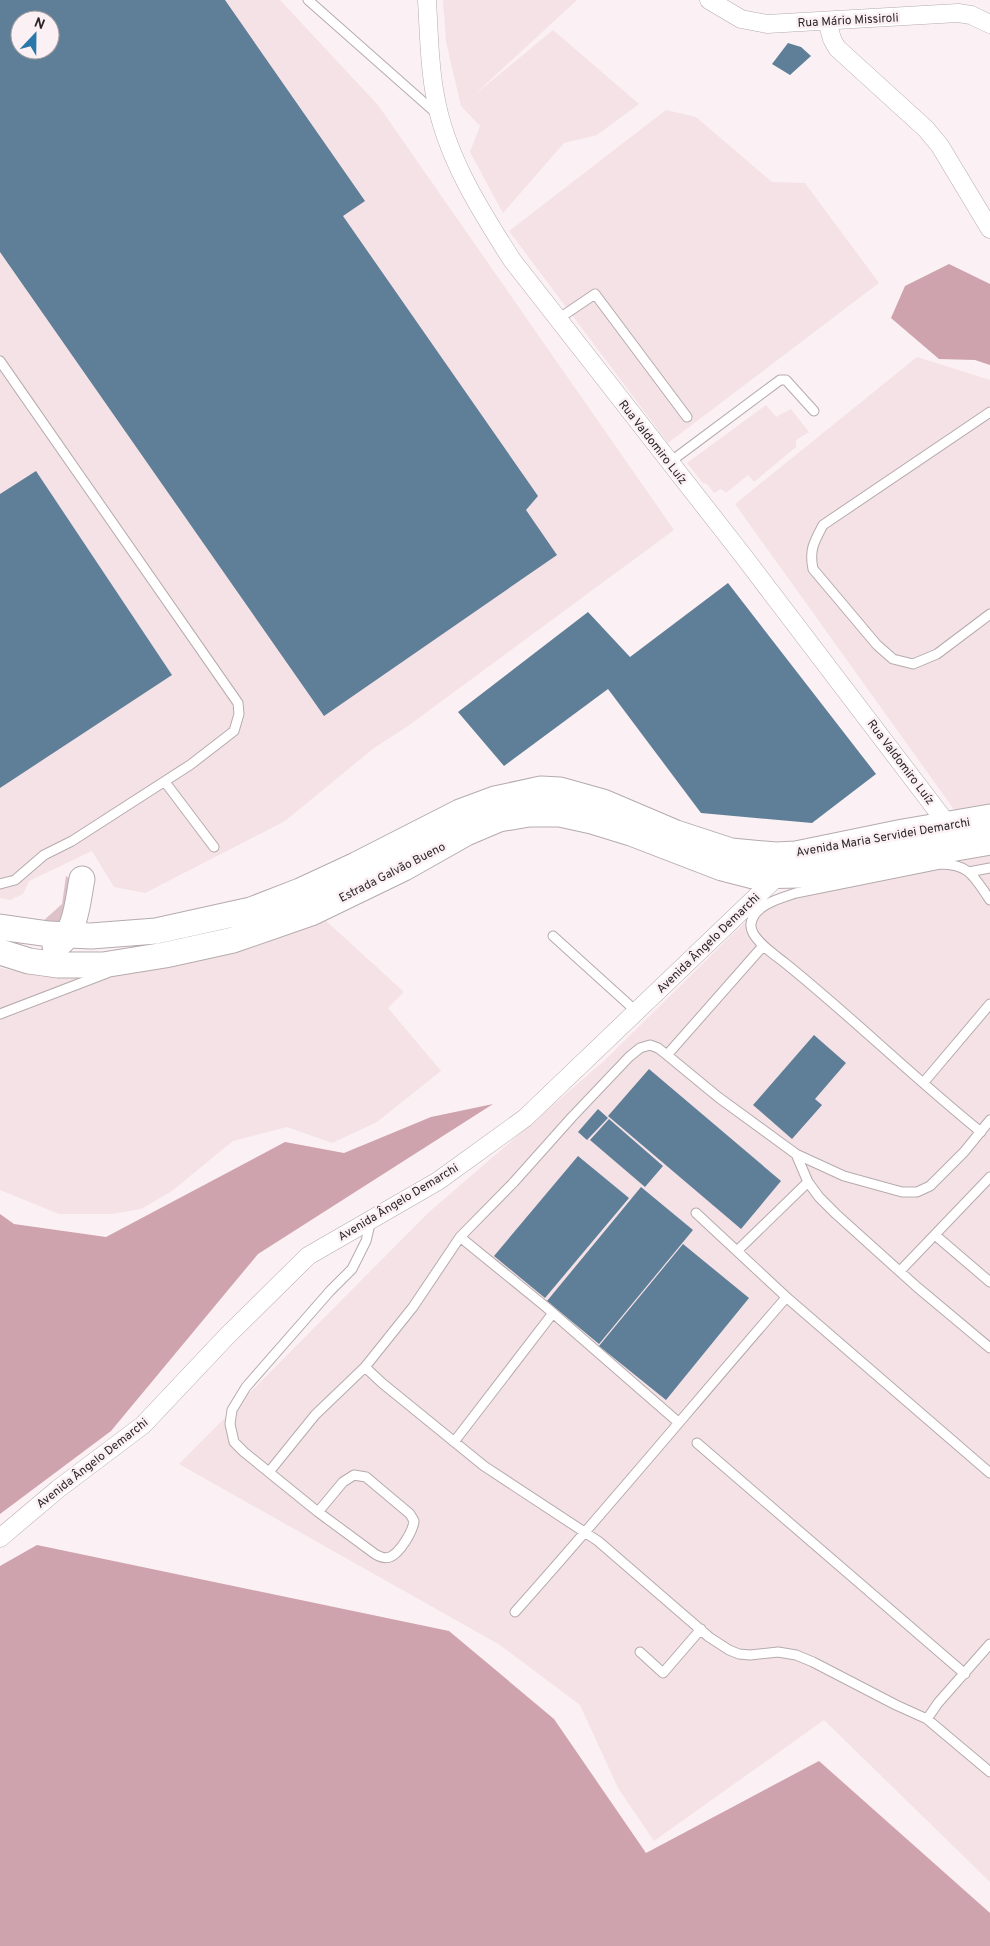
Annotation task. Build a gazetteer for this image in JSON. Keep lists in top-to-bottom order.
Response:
{
  "streets": {
    "main road": ["Avenida Maria Servidei Demarchi", "Estrada Galvão Bueno"],
    "street": ["Rua Mário Missiroli", "Rua Valdomiro Luíz", "Avenida Ângelo Demarchi"]
  },
  "crossings": [
    ["Rua Valdomiro Luíz", "Avenida Maria Servidei Demarchi"],
    ["Avenida Maria Servidei Demarchi", "Estrada Galvão Bueno"],
    ["Avenida Maria Servidei Demarchi", "Avenida Ângelo Demarchi"],
    ["Estrada Galvão Bueno", "Avenida Ângelo Demarchi"]
  ],
  "north": "top"
}
